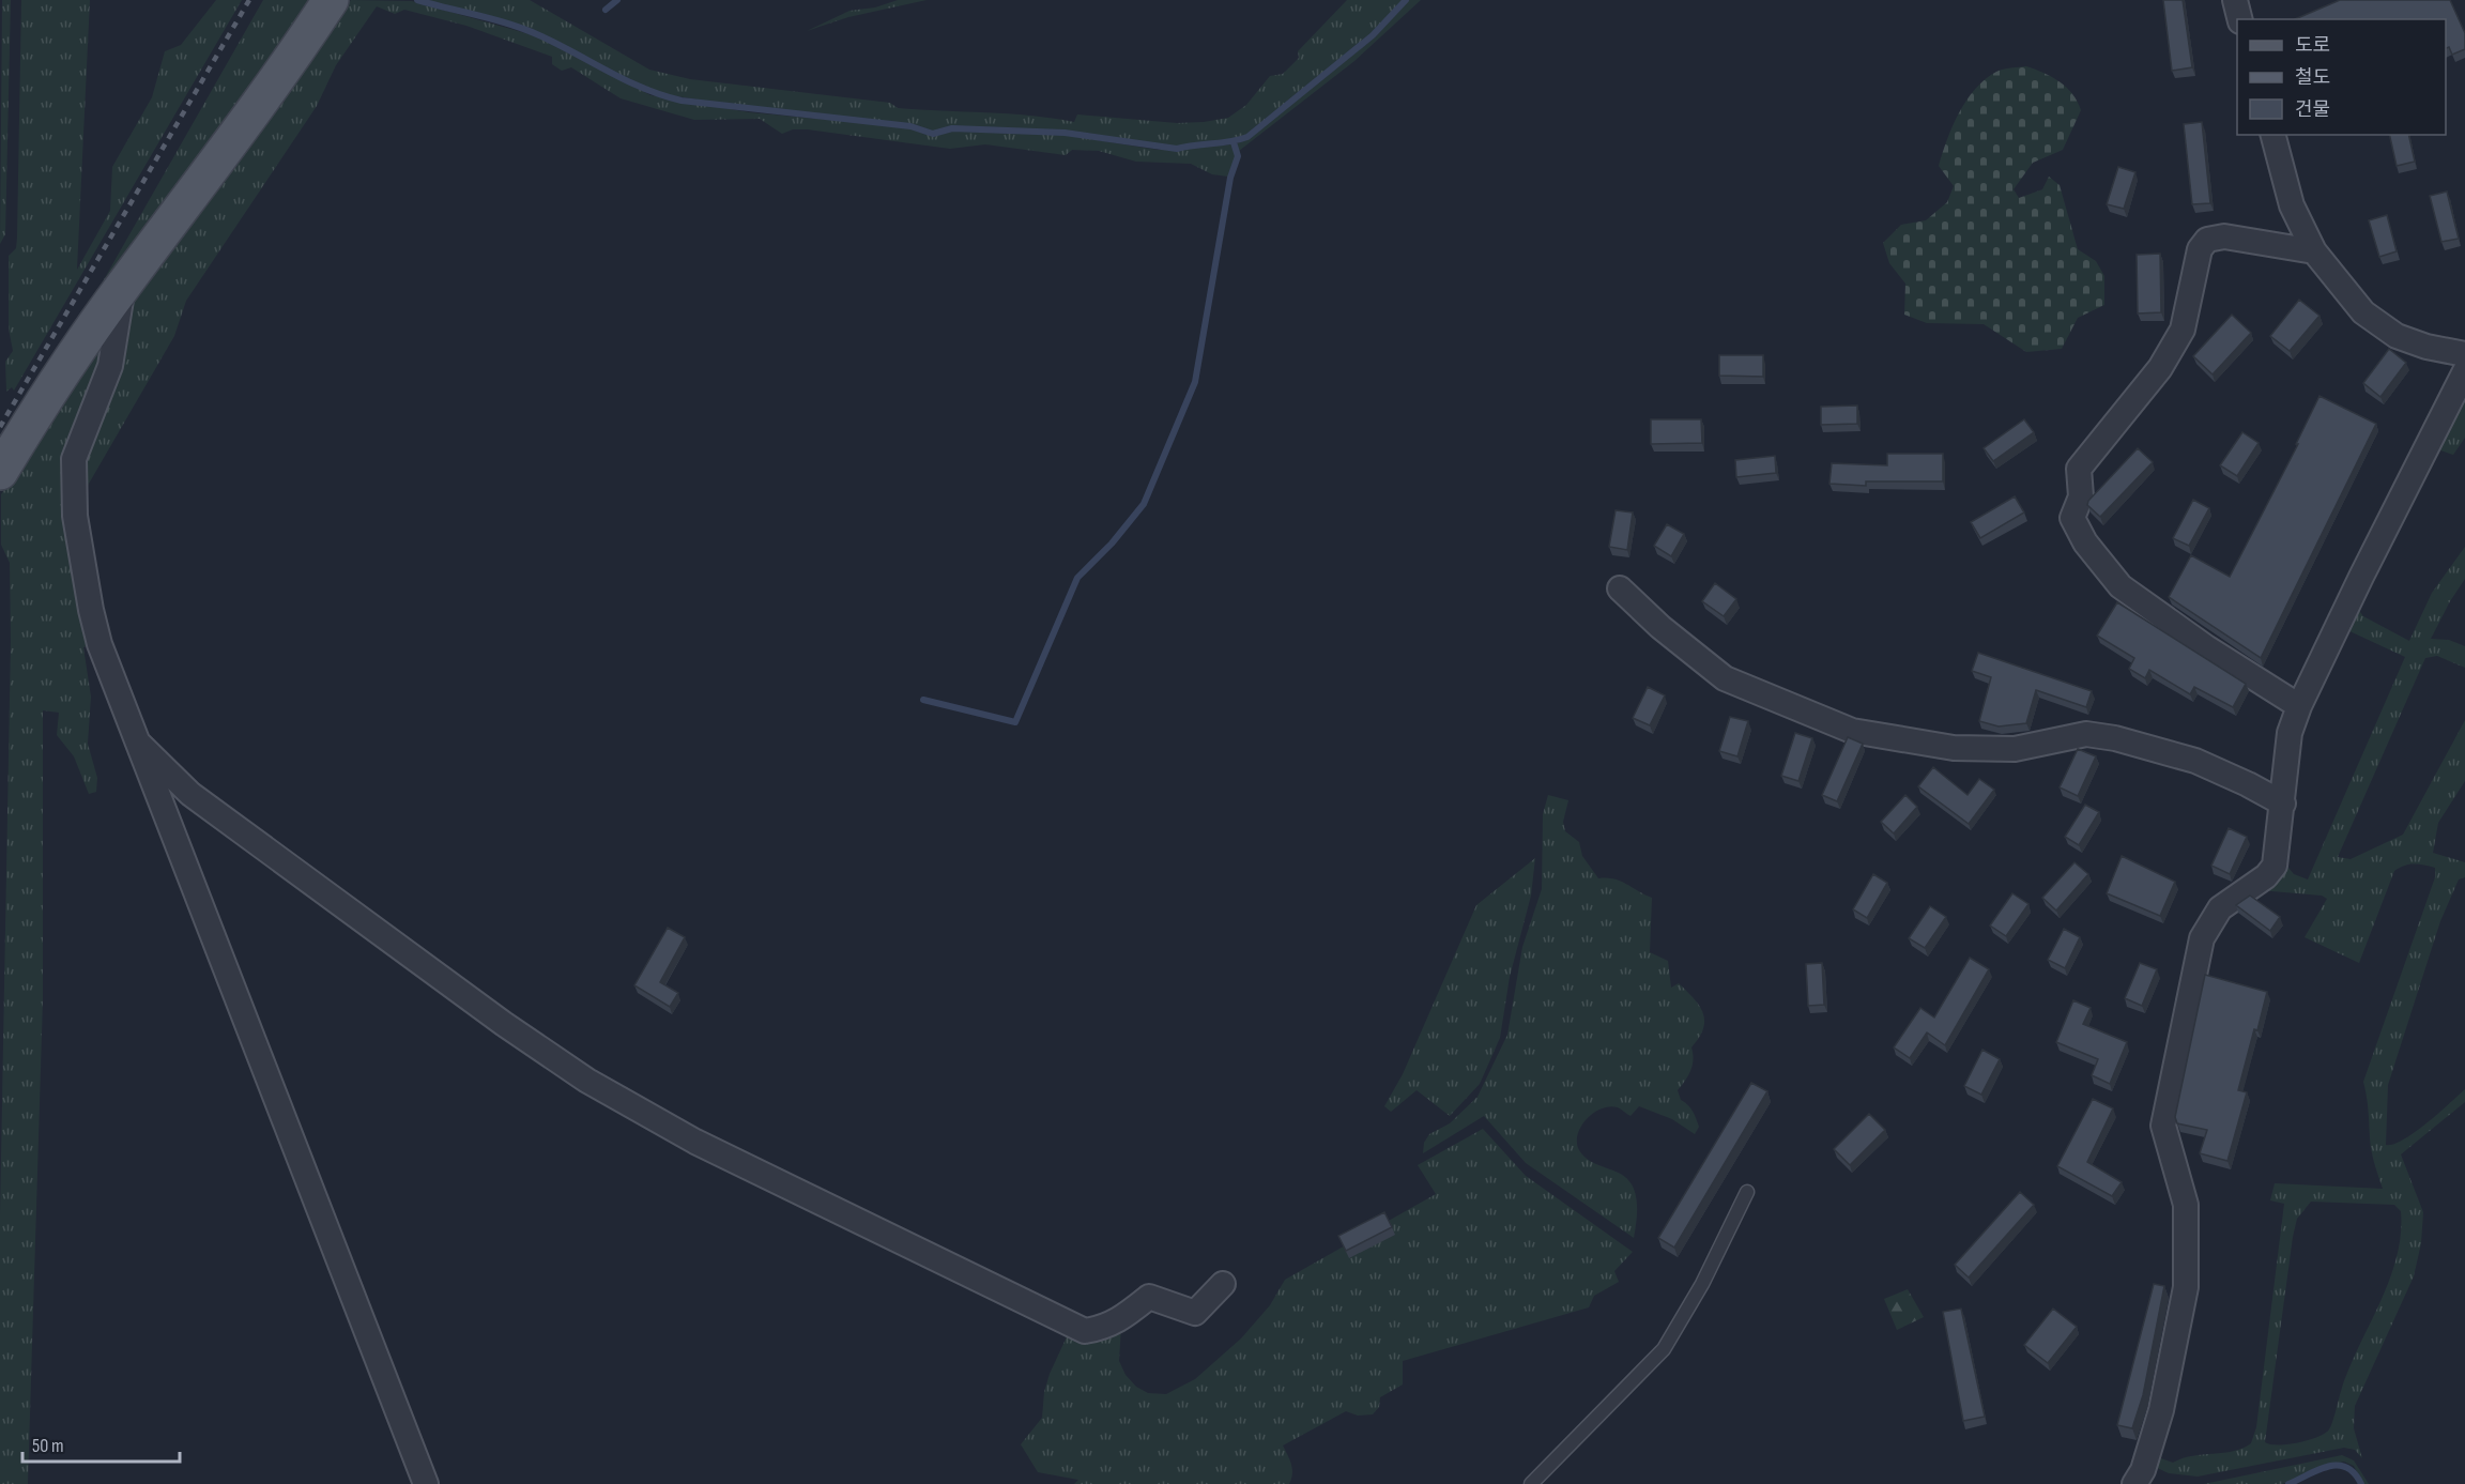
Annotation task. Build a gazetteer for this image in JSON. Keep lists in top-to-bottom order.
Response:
{
  "legend": ["도로", "철도", "건물"],
  "scale_bar": "50 m"
}
